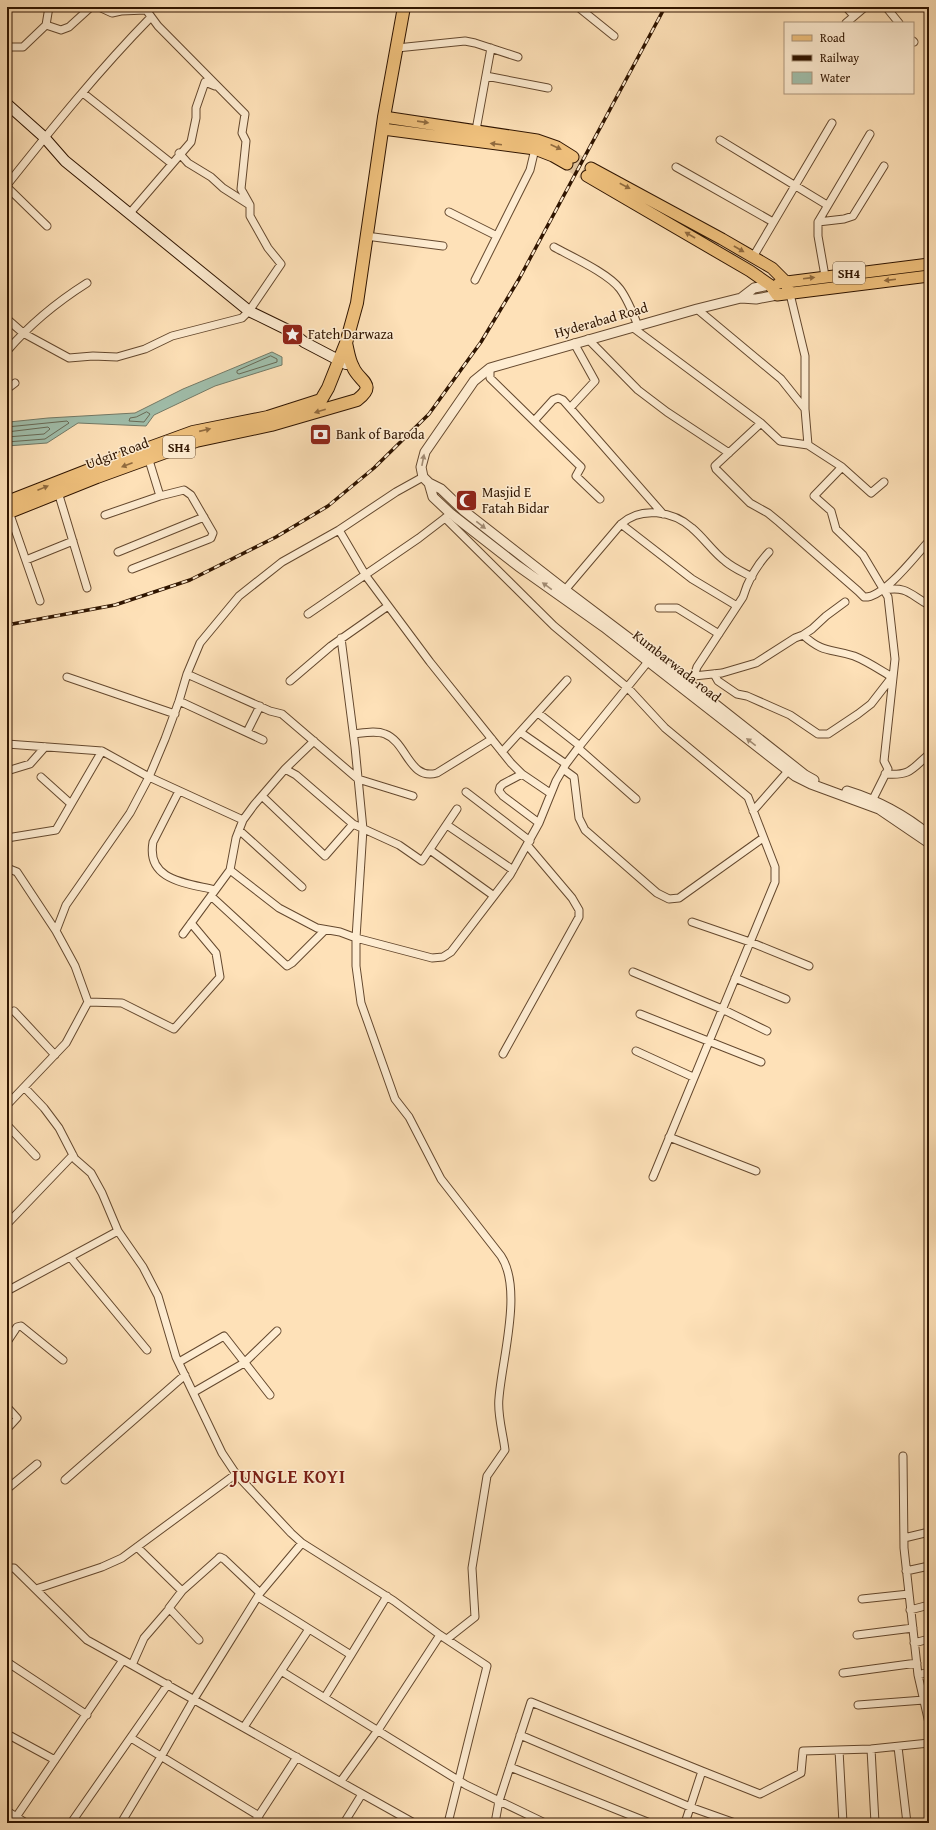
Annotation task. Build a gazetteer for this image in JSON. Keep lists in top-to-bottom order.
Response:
{
  "streets": {
    "highway": ["SH4", "Udgir Road"],
    "main road": ["Hyderabad Road"],
    "street": ["Kumbarwada road"]
  },
  "crossings": [
    ["Hyderabad Road", "Kumbarwada road"]
  ],
  "districts": ["JUNGLE KOYI"],
  "places": {
    "place": ["Fateh Darwaza"],
    "bank": ["Bank of Baroda"],
    "mosque": ["Masjid E Fatah Bidar"]
  },
  "legend": ["Road", "Railway", "Water"]
}
